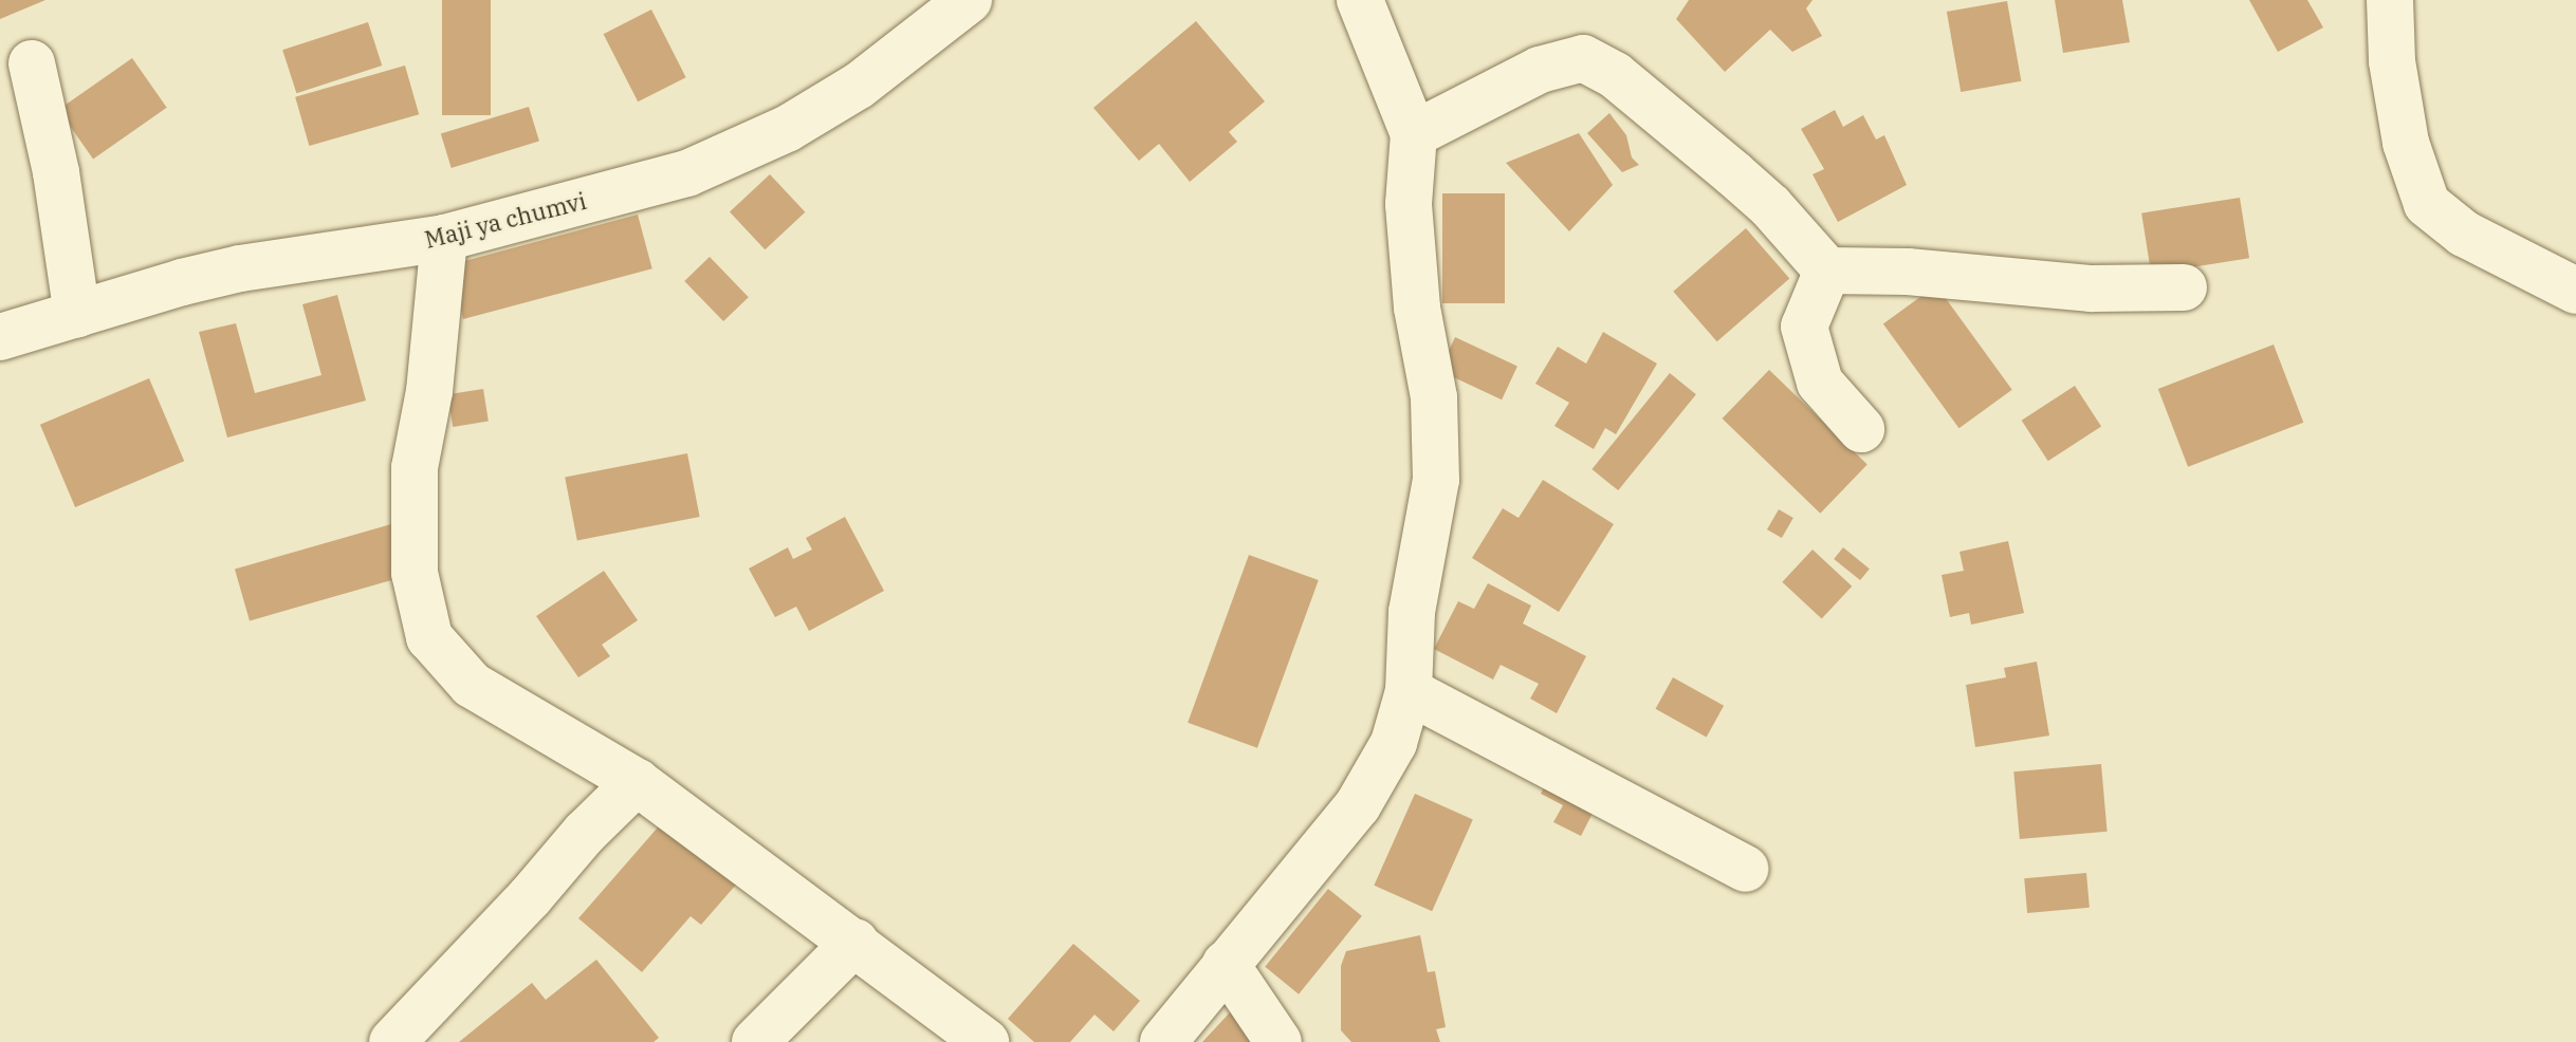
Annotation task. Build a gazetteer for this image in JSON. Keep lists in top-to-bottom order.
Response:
{
  "streets": {
    "street": ["Maji ya chumvi"]
  }
}
